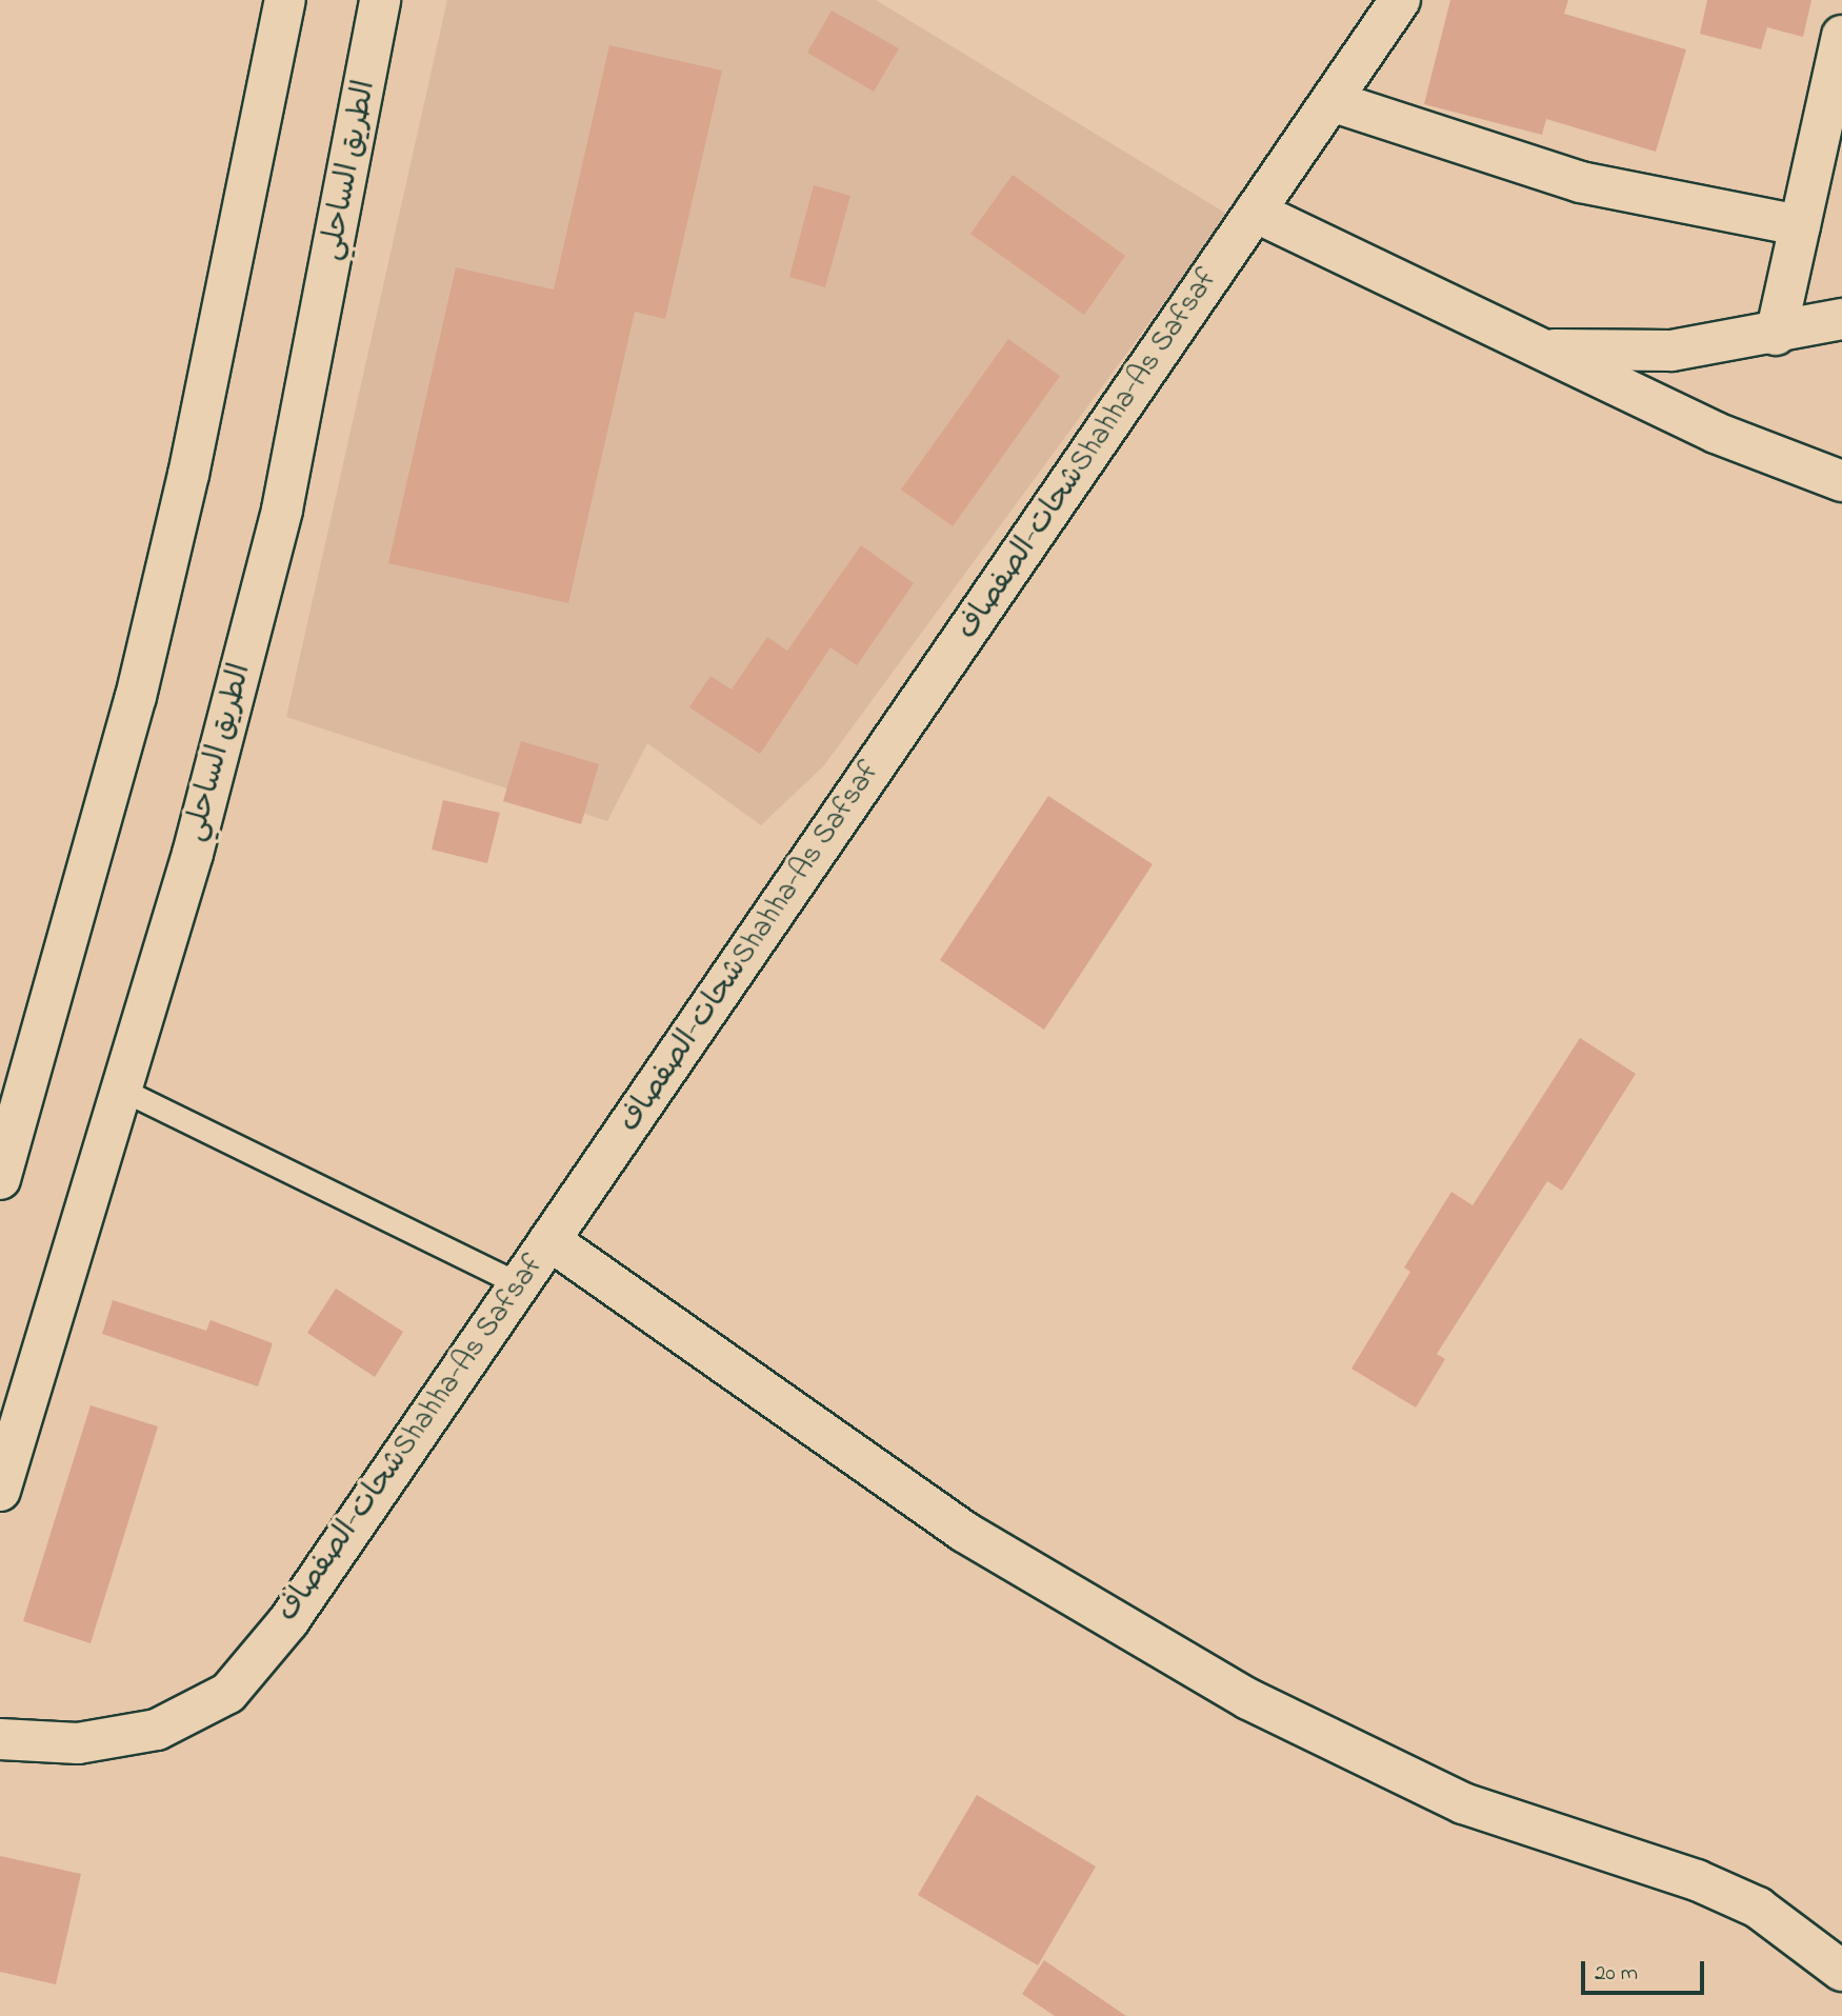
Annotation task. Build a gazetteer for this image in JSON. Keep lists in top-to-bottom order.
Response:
{
  "streets": {
    "main road": ["الطريق الساحلي", "شحات-الصفصافShahha-As Safsaf"]
  },
  "scale_bar": "20 m"
}
